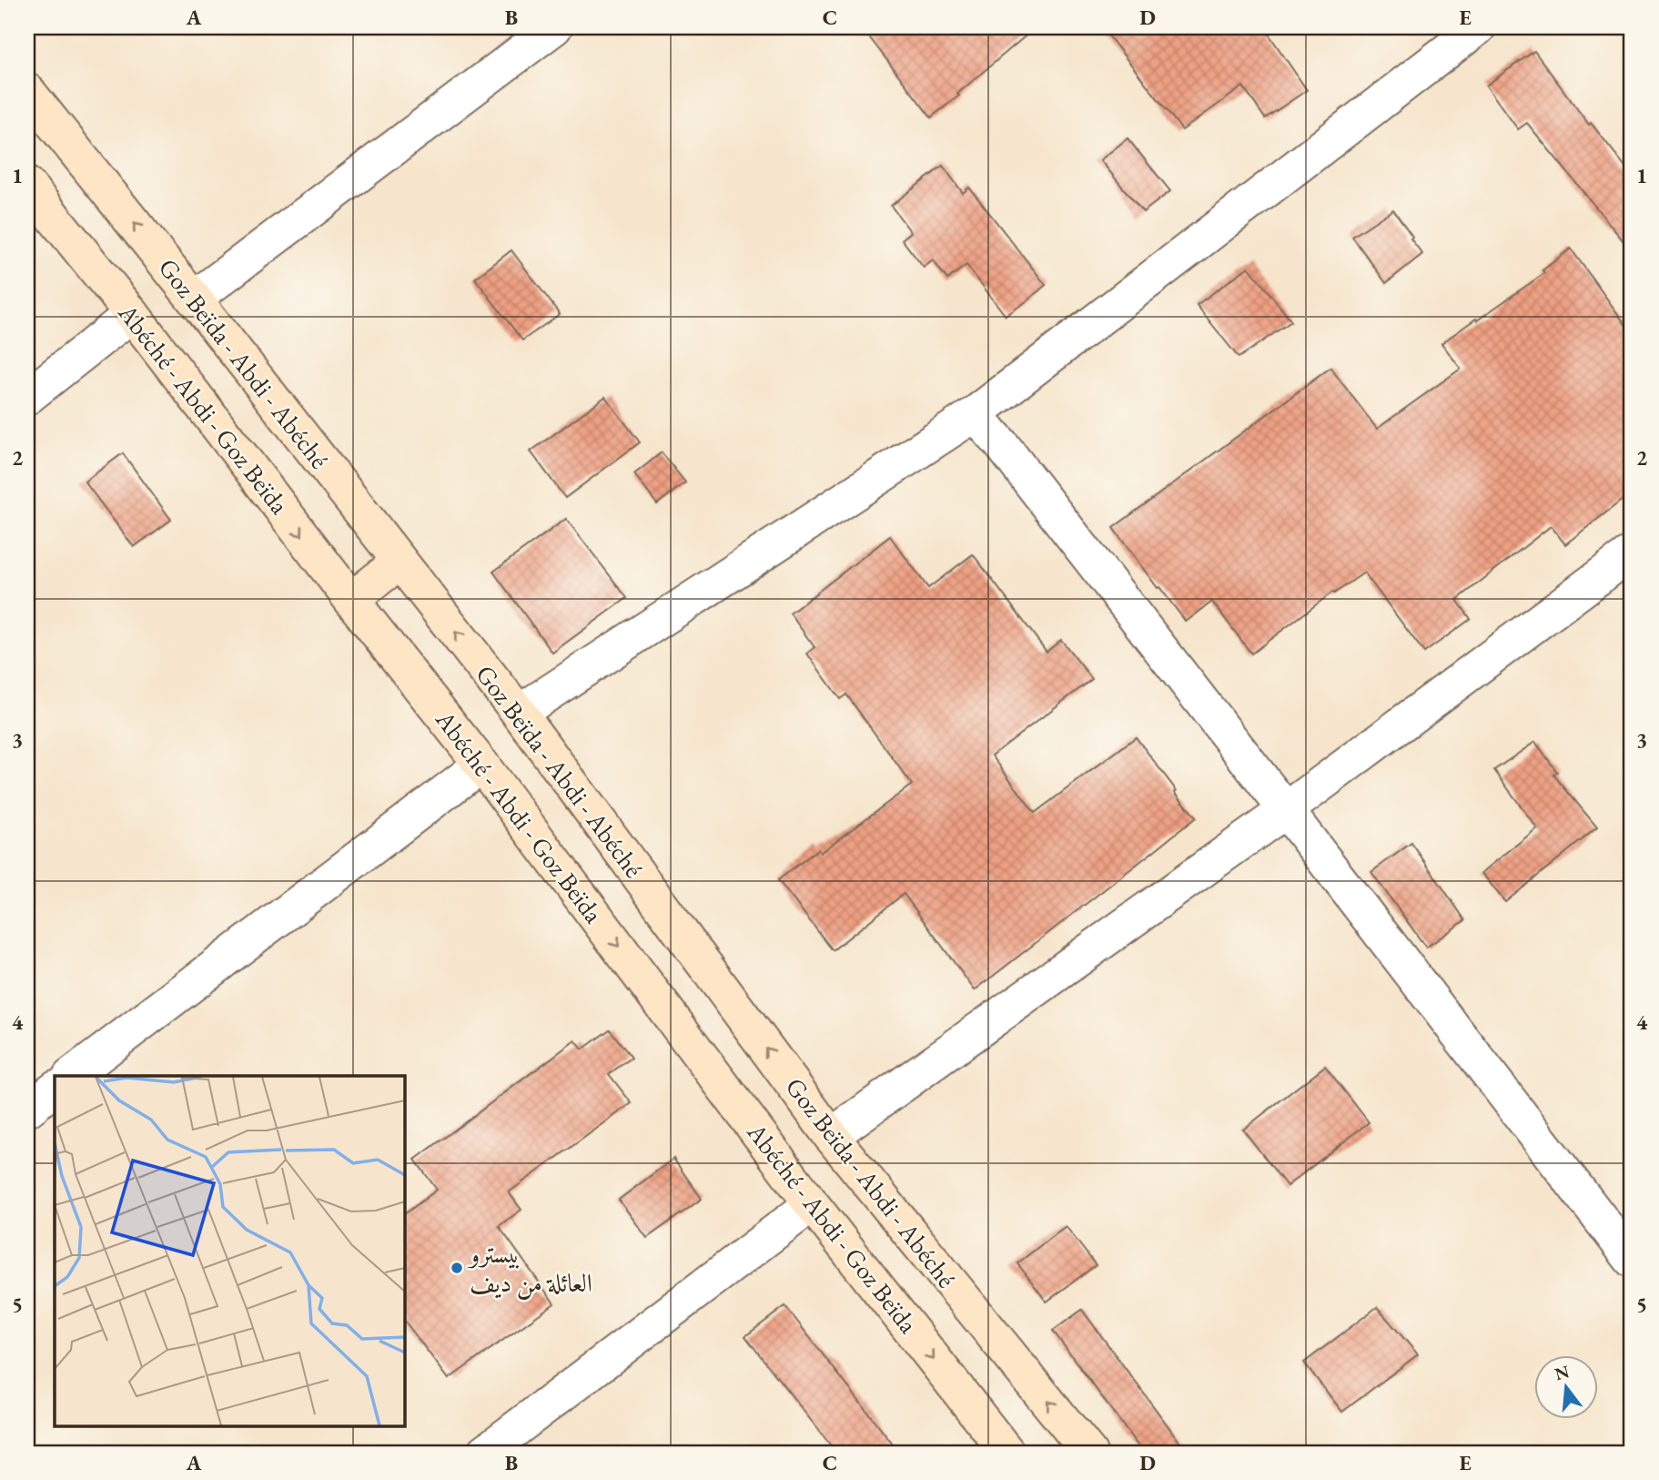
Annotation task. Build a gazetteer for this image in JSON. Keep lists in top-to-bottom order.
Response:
{
  "streets": {
    "main road": ["Goz Beïda - Abdi - Abéché", "Abéché - Abdi - Goz Beïda"]
  },
  "one_way": ["Goz Beïda - Abdi - Abéché", "Abéché - Abdi - Goz Beïda"],
  "places": ["بيسترو العائلة من ديف"],
  "north": "top",
  "grid": {
    "columns": [
      "A",
      "B",
      "C",
      "D",
      "E"
    ],
    "rows": [
      "1",
      "2",
      "3",
      "4",
      "5"
    ]
  }
}
